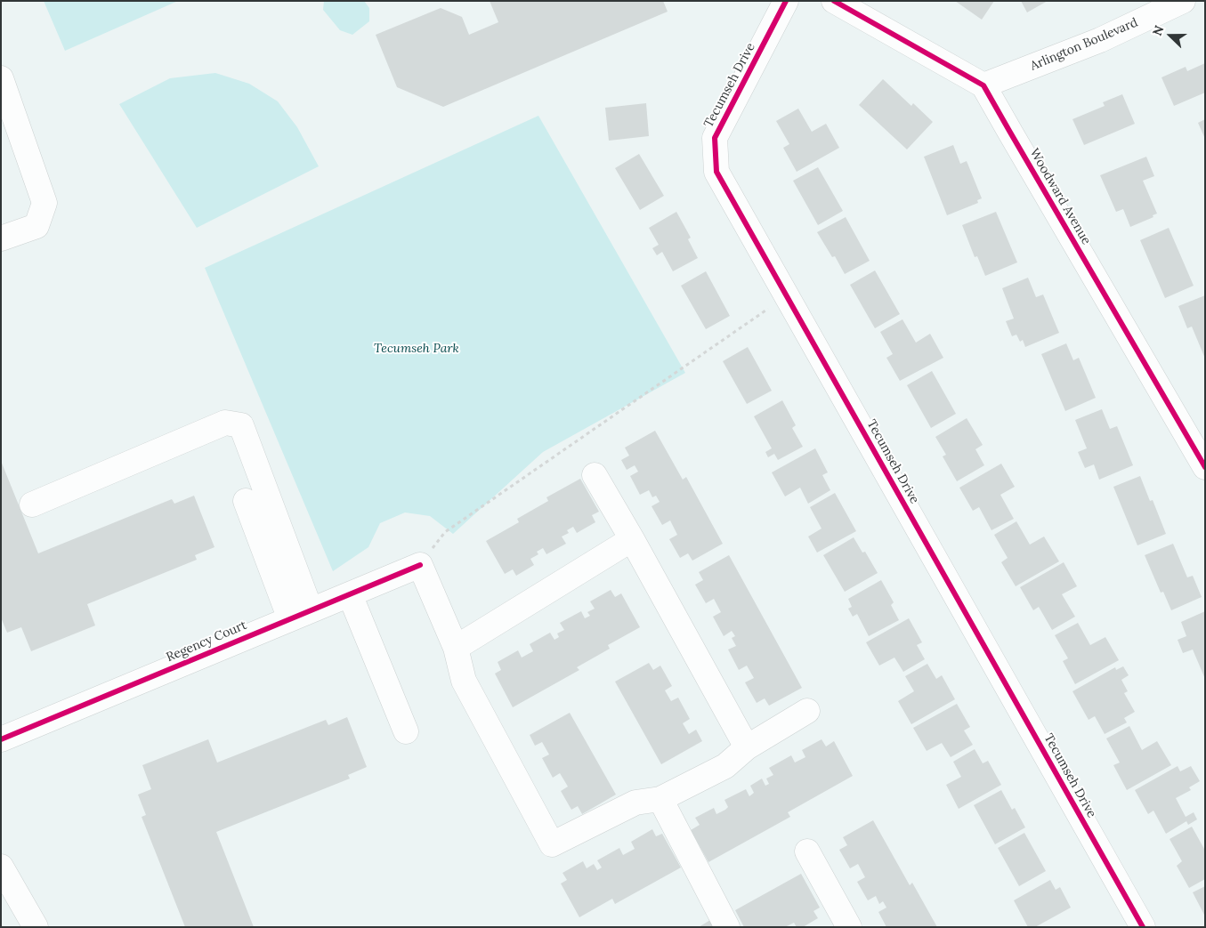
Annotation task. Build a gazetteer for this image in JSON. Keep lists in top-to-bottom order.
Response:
{
  "streets": {
    "street": [
      "Arlington Boulevard",
      "Tecumseh Drive",
      "Woodward Avenue",
      "Regency Court"
    ]
  },
  "crossings": [
    ["Arlington Boulevard", "Woodward Avenue"]
  ],
  "parks": ["Tecumseh Park"],
  "north": "left"
}
